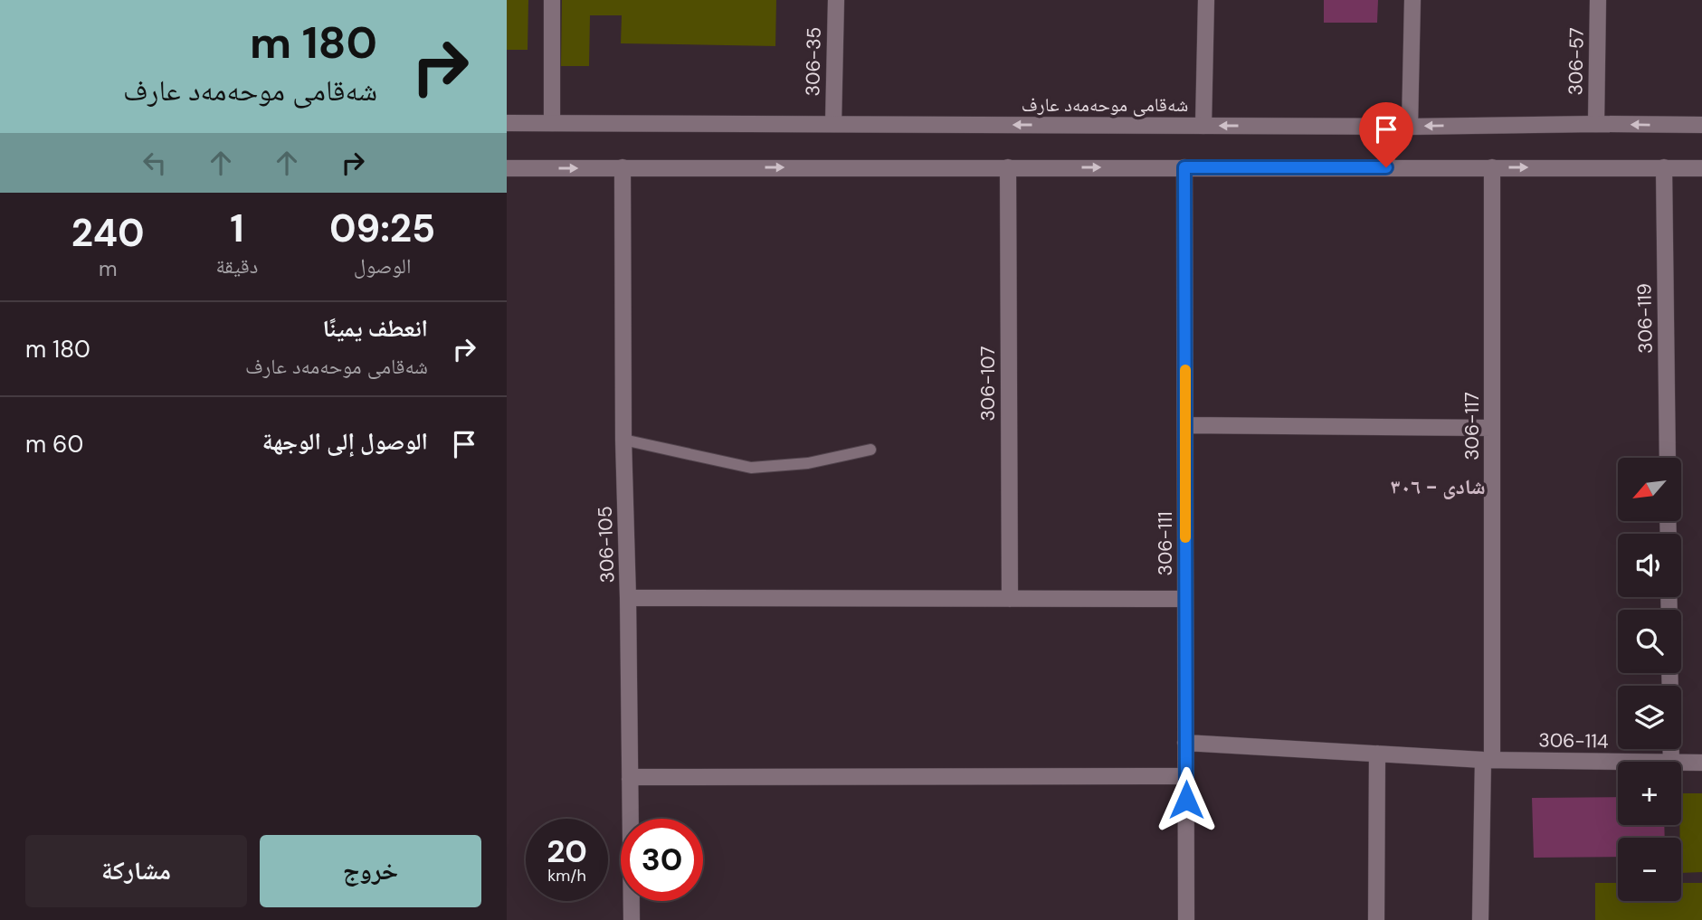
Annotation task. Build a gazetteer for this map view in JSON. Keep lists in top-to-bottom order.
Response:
{
  "streets": {
    "street": [
      "306-35",
      "306-57",
      "شەقامی موحەمەد عارف",
      "306-119",
      "306-107",
      "306-117",
      "306-111",
      "306-105",
      "306-114"
    ]
  },
  "crossings": [
    ["306-35", "شەقامی موحەمەد عارف"],
    ["306-57", "شەقامی موحەمەد عارف"],
    ["306-117", "306-114"],
    ["306-111", "306-114"]
  ],
  "districts": ["شادی - ٣٠٦"],
  "north": "bottom left",
  "page": {
    "turn": ["180 m", "شەقامی موحەمەد عارف"],
    "eta": [
      "09:25",
      "الوصول",
      "1",
      "دقيقة",
      "240",
      "m"
    ],
    "list": [
      {
        "name": "انعطف يمينًا",
        "note": "شەقامی موحەمەد عارف",
        "value": "180 m"
      },
      {
        "name": "الوصول إلى الوجهة",
        "value": "60 m"
      }
    ],
    "map_buttons": ["+", "−"],
    "speed": "20 km/h",
    "limit": "30",
    "buttons": ["خروج", "مشاركة"]
  }
}
